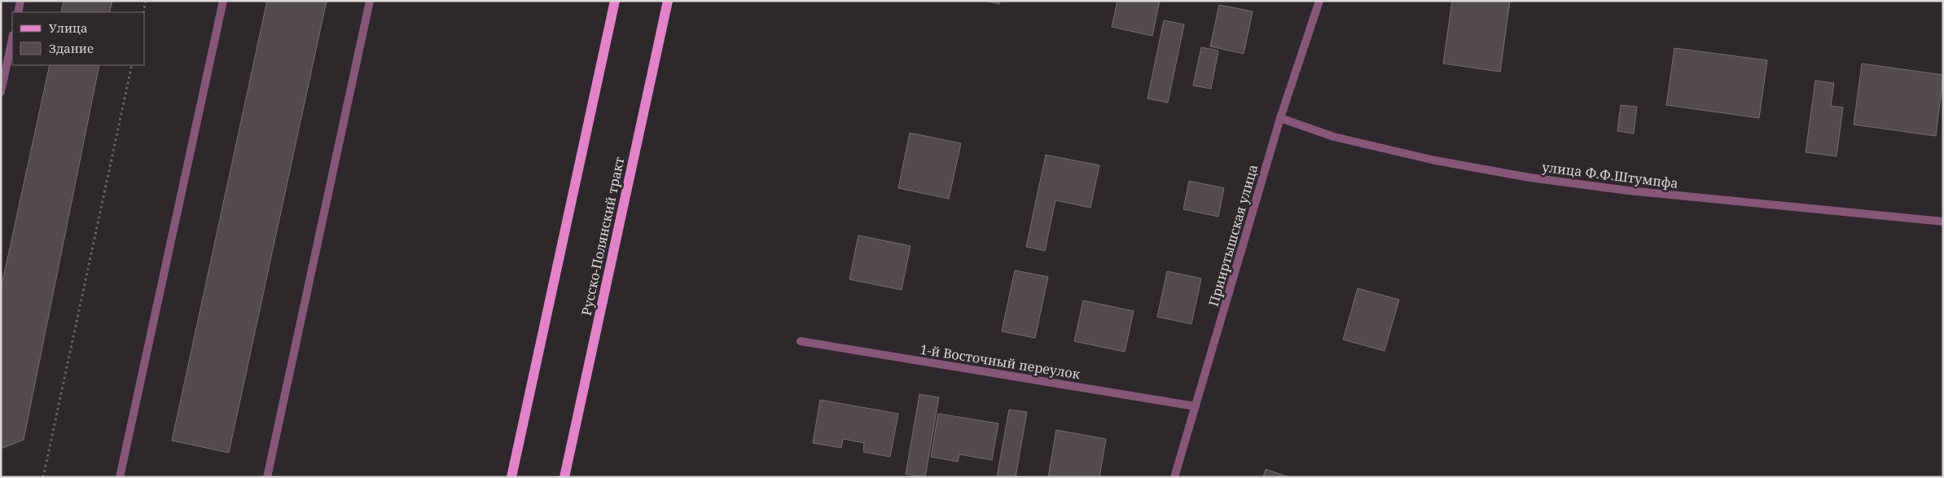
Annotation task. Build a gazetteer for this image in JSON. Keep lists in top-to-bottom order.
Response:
{
  "streets": {
    "main road": ["Русско-Полянский тракт"],
    "street": ["улица Ф.Ф.Штумпфа", "Прииртышская улица", "1-й Восточный переулок"]
  },
  "crossings": [
    ["улица Ф.Ф.Штумпфа", "Прииртышская улица"],
    ["Прииртышская улица", "1-й Восточный переулок"]
  ],
  "legend": ["Улица", "Здание"]
}
